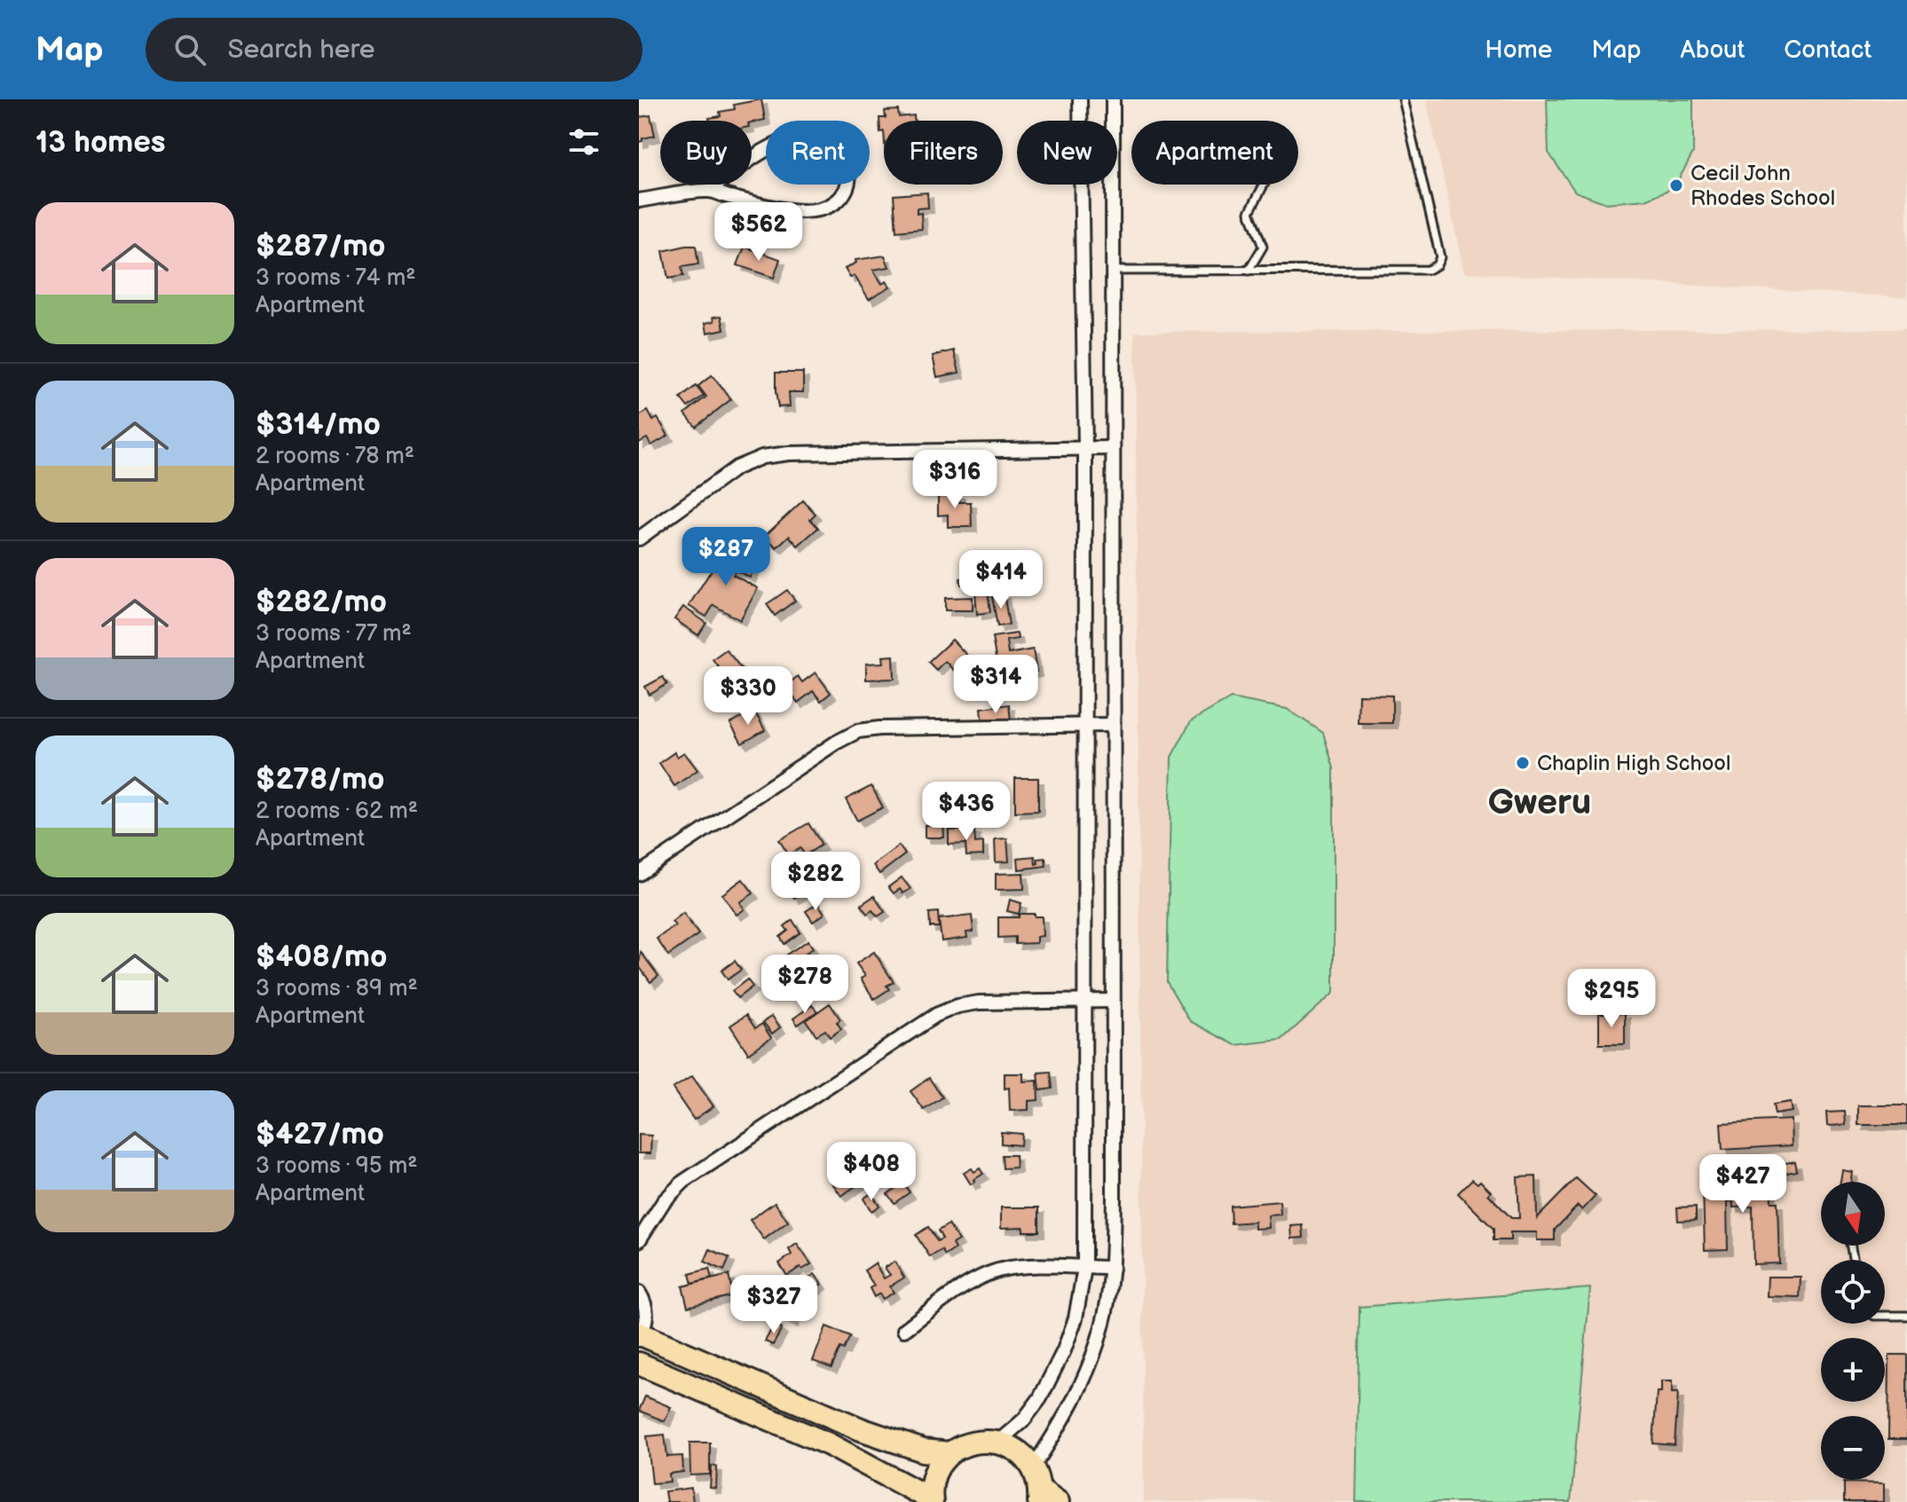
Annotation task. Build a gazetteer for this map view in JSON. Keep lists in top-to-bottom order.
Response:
{
  "districts": ["Gweru"],
  "places": ["Cecil John Rhodes School", "Chaplin High School"],
  "north": "bottom",
  "page": {
    "header": "Map",
    "search": "Search here",
    "nav": [
      "Home",
      "Map",
      "About",
      "Contact"
    ],
    "heading": "13 homes",
    "chip": [
      "Buy",
      "Rent",
      "Filters",
      "New",
      "Apartment"
    ],
    "list": [
      {
        "name": "$287/mo",
        "note": "3 rooms · 74 m² · Apartment"
      },
      {
        "name": "$314/mo",
        "note": "2 rooms · 78 m² · Apartment"
      },
      {
        "name": "$282/mo",
        "note": "3 rooms · 77 m² · Apartment"
      },
      {
        "name": "$278/mo",
        "note": "2 rooms · 62 m² · Apartment"
      },
      {
        "name": "$408/mo",
        "note": "3 rooms · 89 m² · Apartment"
      },
      {
        "name": "$427/mo",
        "note": "3 rooms · 95 m² · Apartment"
      }
    ],
    "price": [
      "$562",
      "$316",
      "$287",
      "$414",
      "$314",
      "$330",
      "$436",
      "$282",
      "$278",
      "$295",
      "$408",
      "$427",
      "$327"
    ],
    "map_buttons": ["+", "−"]
  }
}
